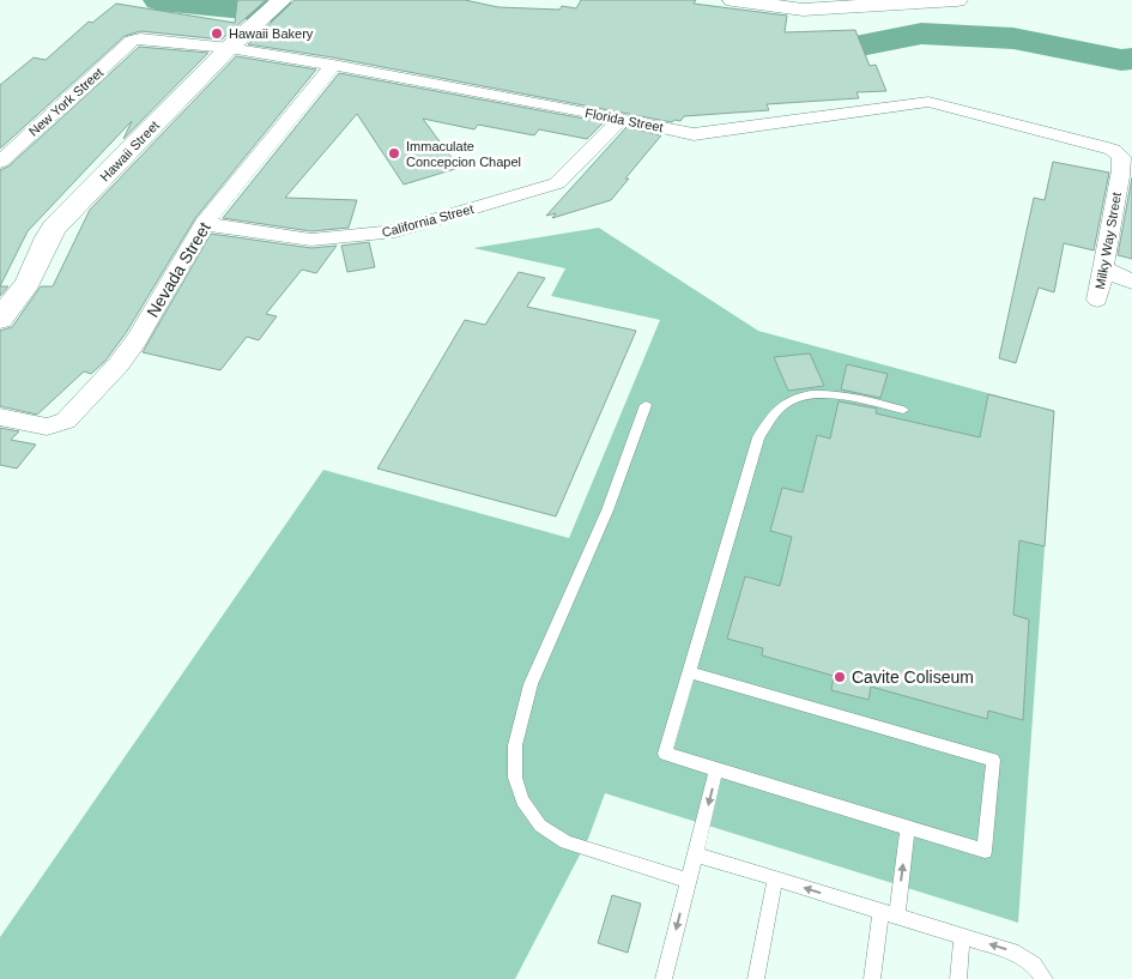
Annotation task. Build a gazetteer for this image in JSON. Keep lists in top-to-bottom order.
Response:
{
  "streets": {
    "street": [
      "New York Street",
      "Florida Street",
      "Hawaii Street",
      "California Street",
      "Milky Way Street",
      "Nevada Street"
    ]
  },
  "crossings": [
    ["New York Street", "Florida Street"],
    ["Florida Street", "Hawaii Street"],
    ["Florida Street", "California Street"],
    ["Florida Street", "Milky Way Street"],
    ["Florida Street", "Nevada Street"],
    ["California Street", "Nevada Street"]
  ],
  "places": ["Hawaii Bakery", "Immaculate Concepcion Chapel", "Cavite Coliseum"]
}
